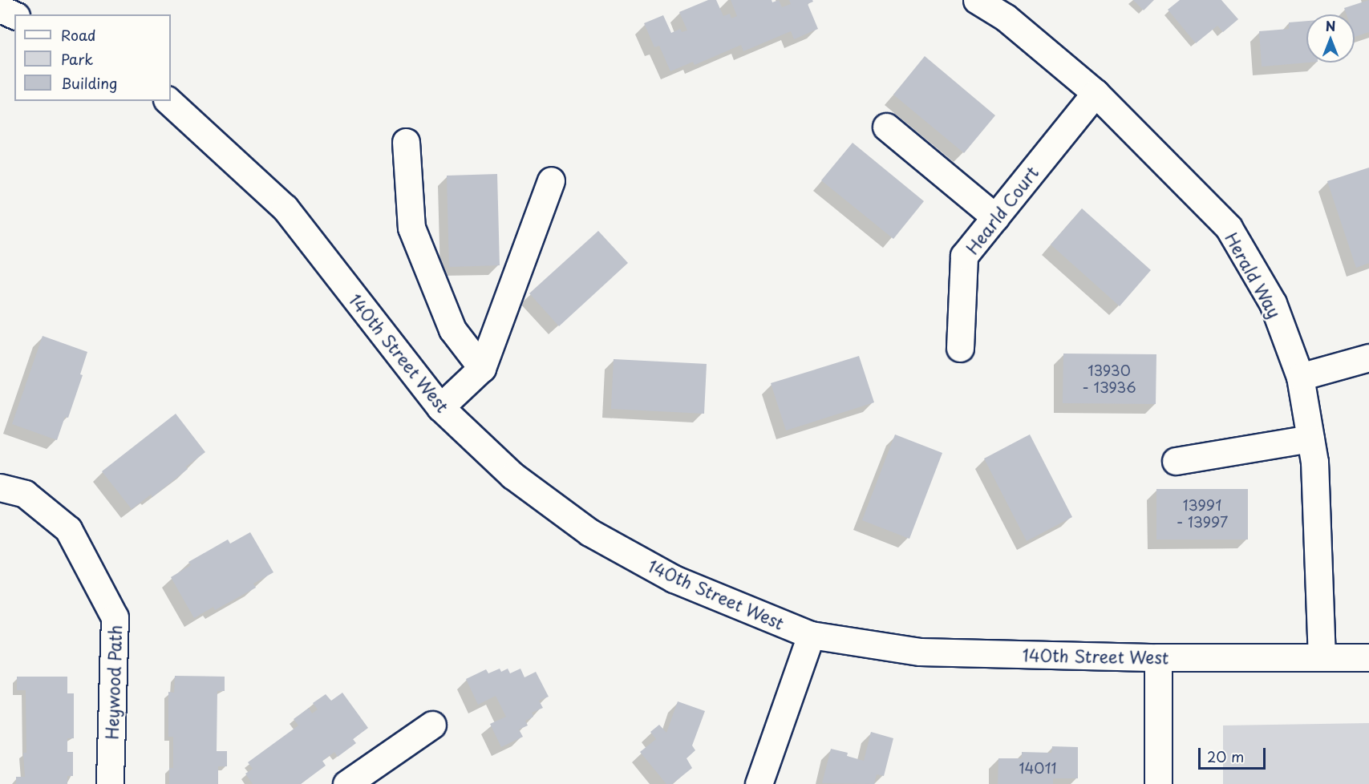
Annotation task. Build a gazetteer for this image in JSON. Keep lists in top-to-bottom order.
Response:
{
  "streets": {
    "street": [
      "Hearld Court",
      "Herald Way",
      "140th Street West",
      "Heywood Path"
    ]
  },
  "crossings": [
    ["Hearld Court", "Herald Way"],
    ["Herald Way", "140th Street West"]
  ],
  "house_numbers": ["13930 - 13936", "13991 - 13997", "14011"],
  "legend": ["Road", "Park", "Building"],
  "scale_bar": "20 m",
  "north": "top"
}
